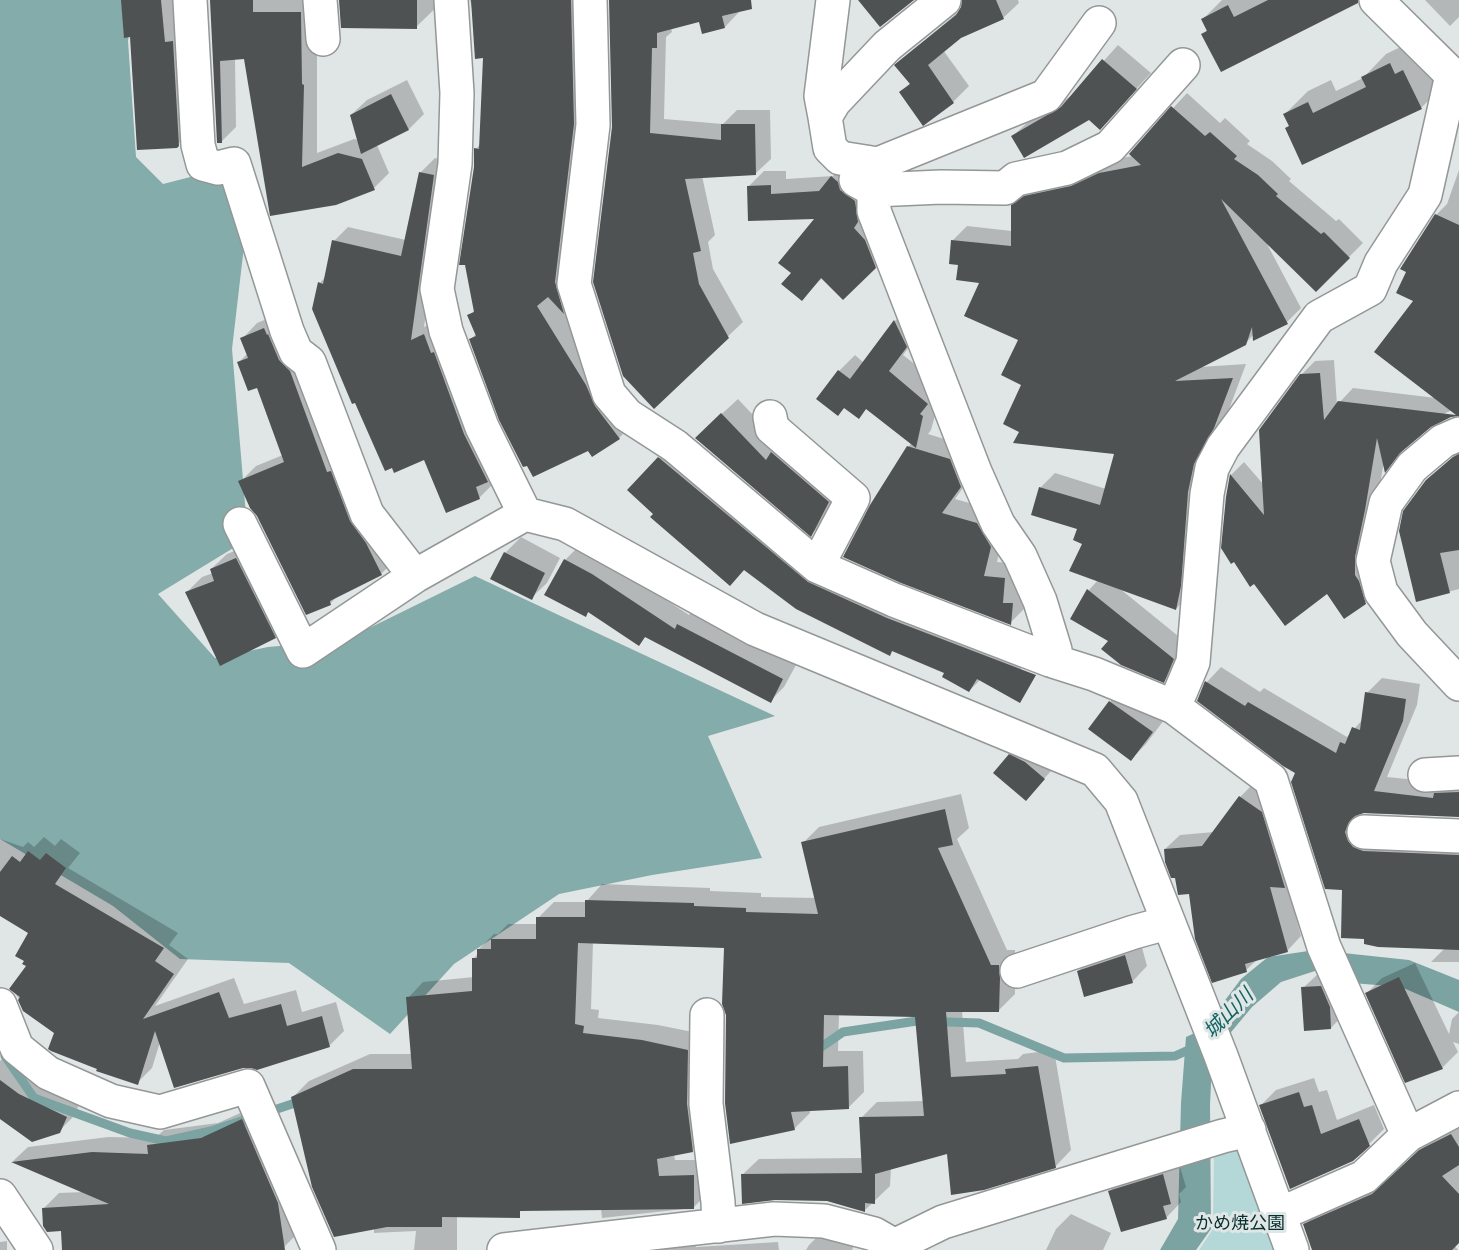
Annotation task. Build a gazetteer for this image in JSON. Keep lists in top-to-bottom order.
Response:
{
  "water": ["城山川"],
  "parks": ["かめ焼公園"]
}
